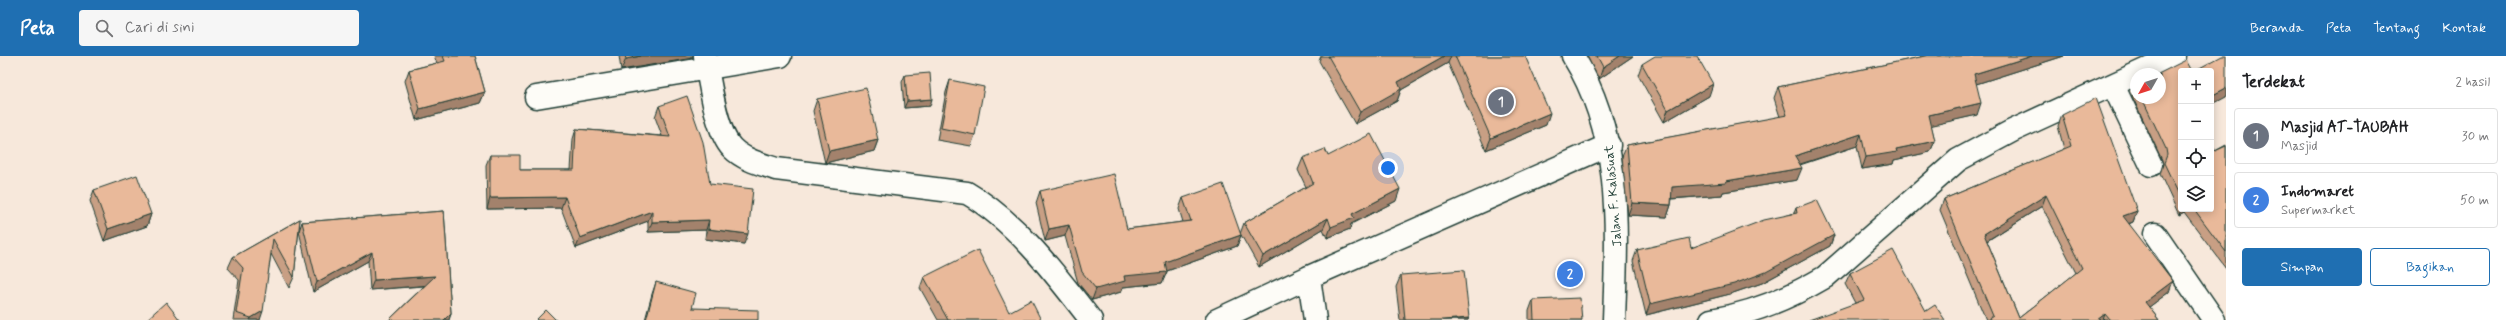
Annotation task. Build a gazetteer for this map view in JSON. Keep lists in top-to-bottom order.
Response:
{
  "streets": {
    "street": ["Jalan F. Kalasuat"]
  },
  "north": "bottom left",
  "page": {
    "header": "Peta",
    "search": "Cari di sini",
    "nav": [
      "Beranda",
      "Peta",
      "Tentang",
      "Kontak"
    ],
    "heading": ["Terdekat", "2 hasil"],
    "map_buttons": ["+", "−"],
    "pins": ["1", "2"],
    "list": [
      {
        "mark": "1",
        "name": "Masjid AT-TAUBAH",
        "note": "Masjid",
        "value": "30 m"
      },
      {
        "mark": "2",
        "name": "Indomaret",
        "note": "Supermarket",
        "value": "50 m"
      }
    ],
    "buttons": ["Simpan", "Bagikan"]
  }
}
